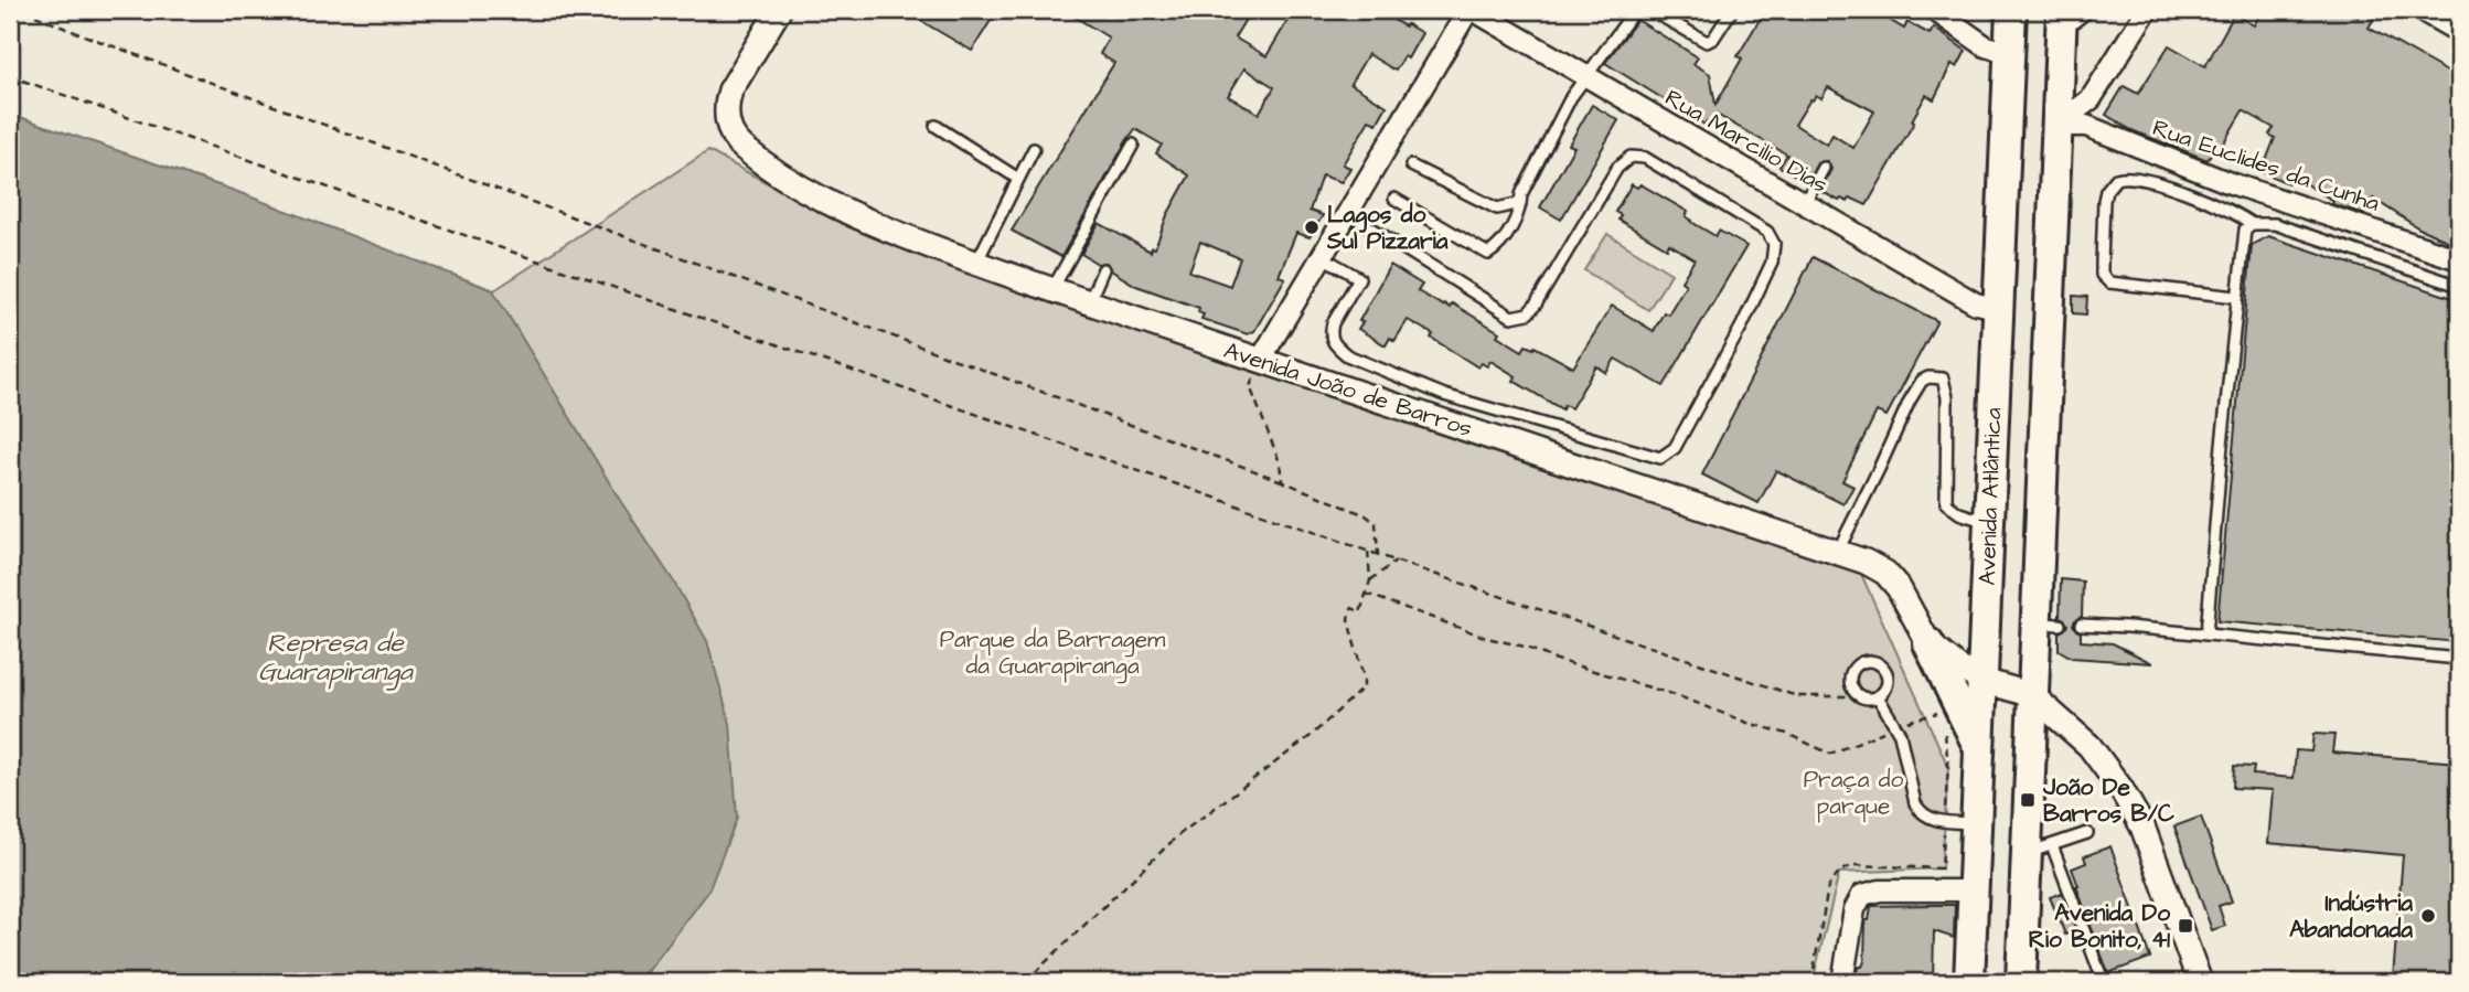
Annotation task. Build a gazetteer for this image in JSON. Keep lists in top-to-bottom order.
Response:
{
  "streets": {
    "main road": ["Avenida Atlântica"],
    "street": ["Rua Marcilio Dias", "Rua Euclides da Cunha", "Avenida João de Barros"]
  },
  "crossings": [
    ["Rua Marcilio Dias", "Avenida Atlântica"],
    ["Avenida João de Barros", "Avenida Atlântica"]
  ],
  "water": ["Represa de Guarapiranga"],
  "parks": ["Parque da Barragem da Guarapiranga", "Praça do parque"],
  "places": {
    "other": ["Lagos do Sul Pizzaria", "Indústria Abandonada"],
    "transit": ["João De Barros B/C", "Avenida Do Rio Bonito, 41"]
  }
}
